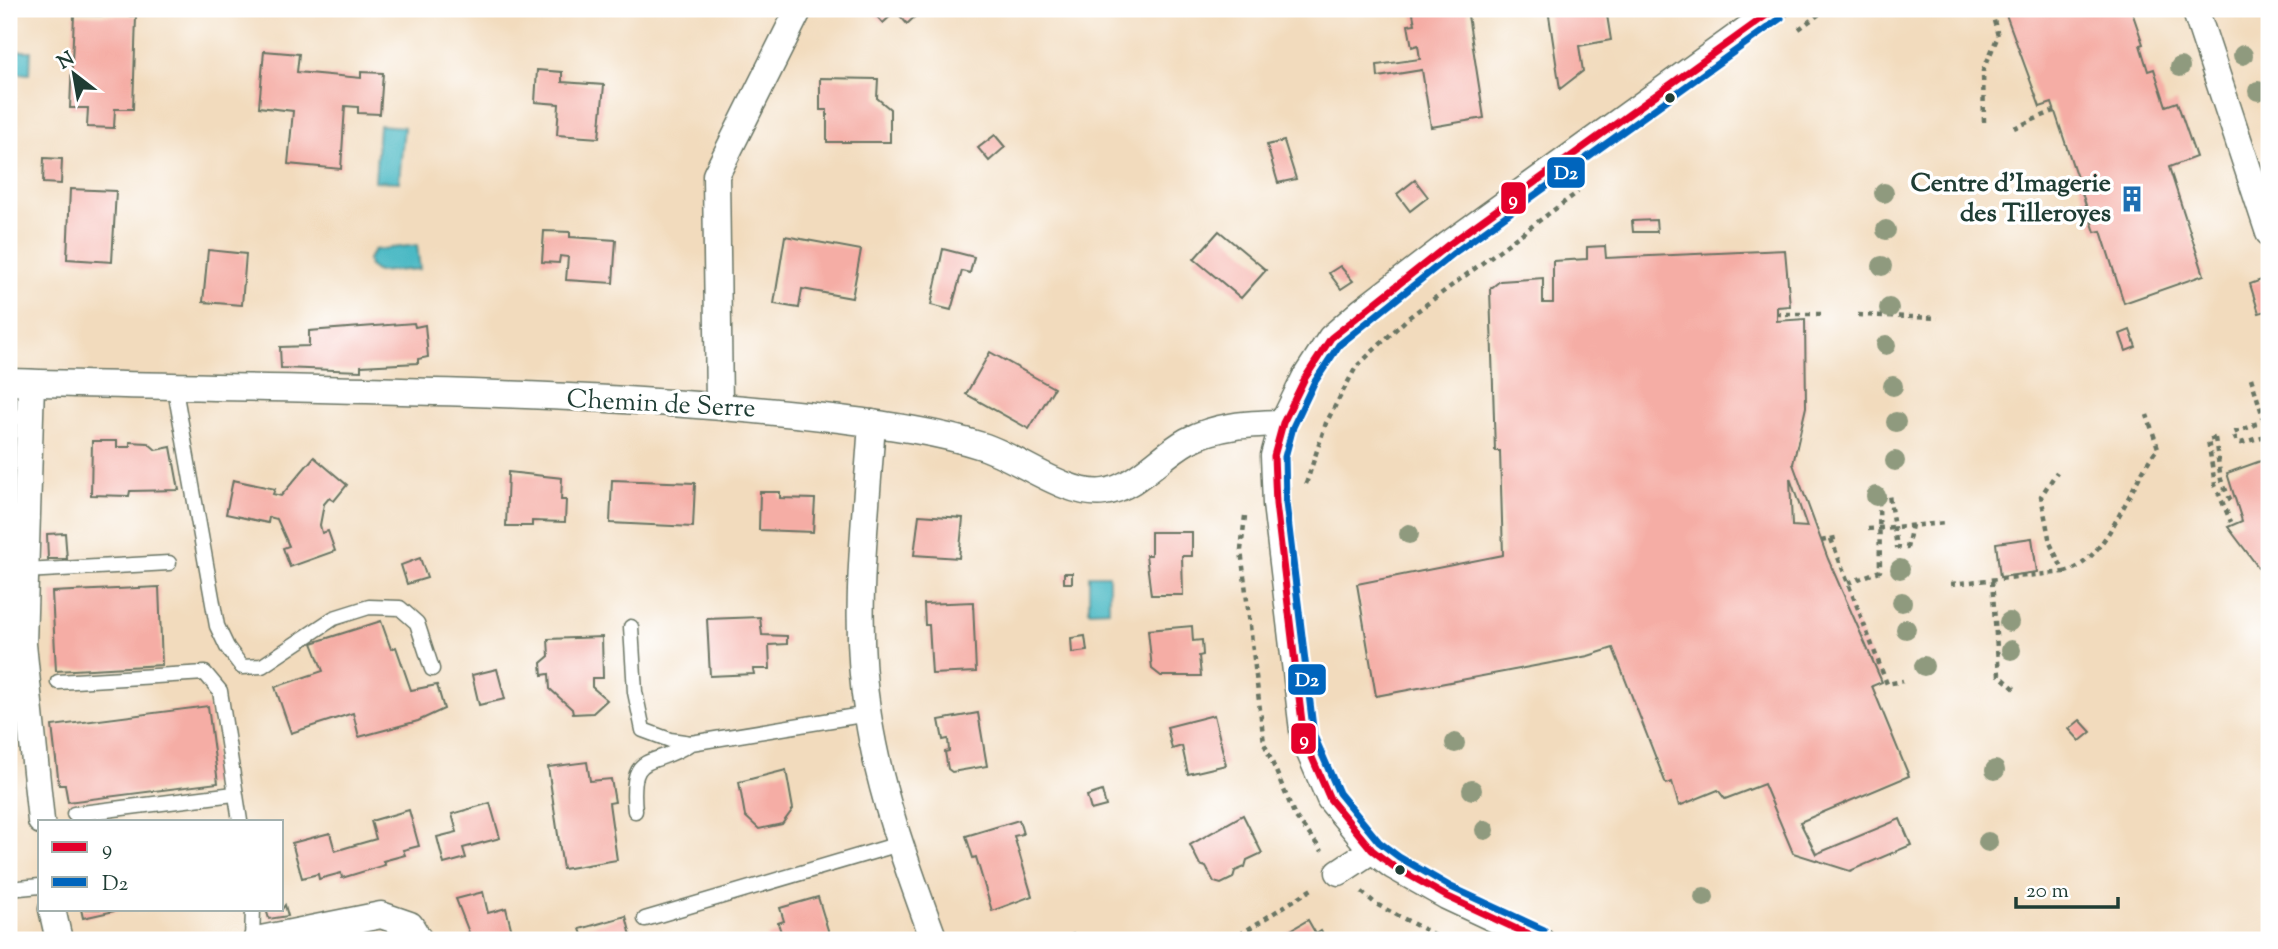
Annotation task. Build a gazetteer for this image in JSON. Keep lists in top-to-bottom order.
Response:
{
  "streets": {
    "street": ["Chemin de Serre"]
  },
  "places": {
    "building": ["Centre d'Imagerie des Tilleroyes"]
  },
  "lines": ["transit line 9", "transit line D2"],
  "legend": ["9", "D2"],
  "scale_bar": "20 m",
  "north": "top left"
}
